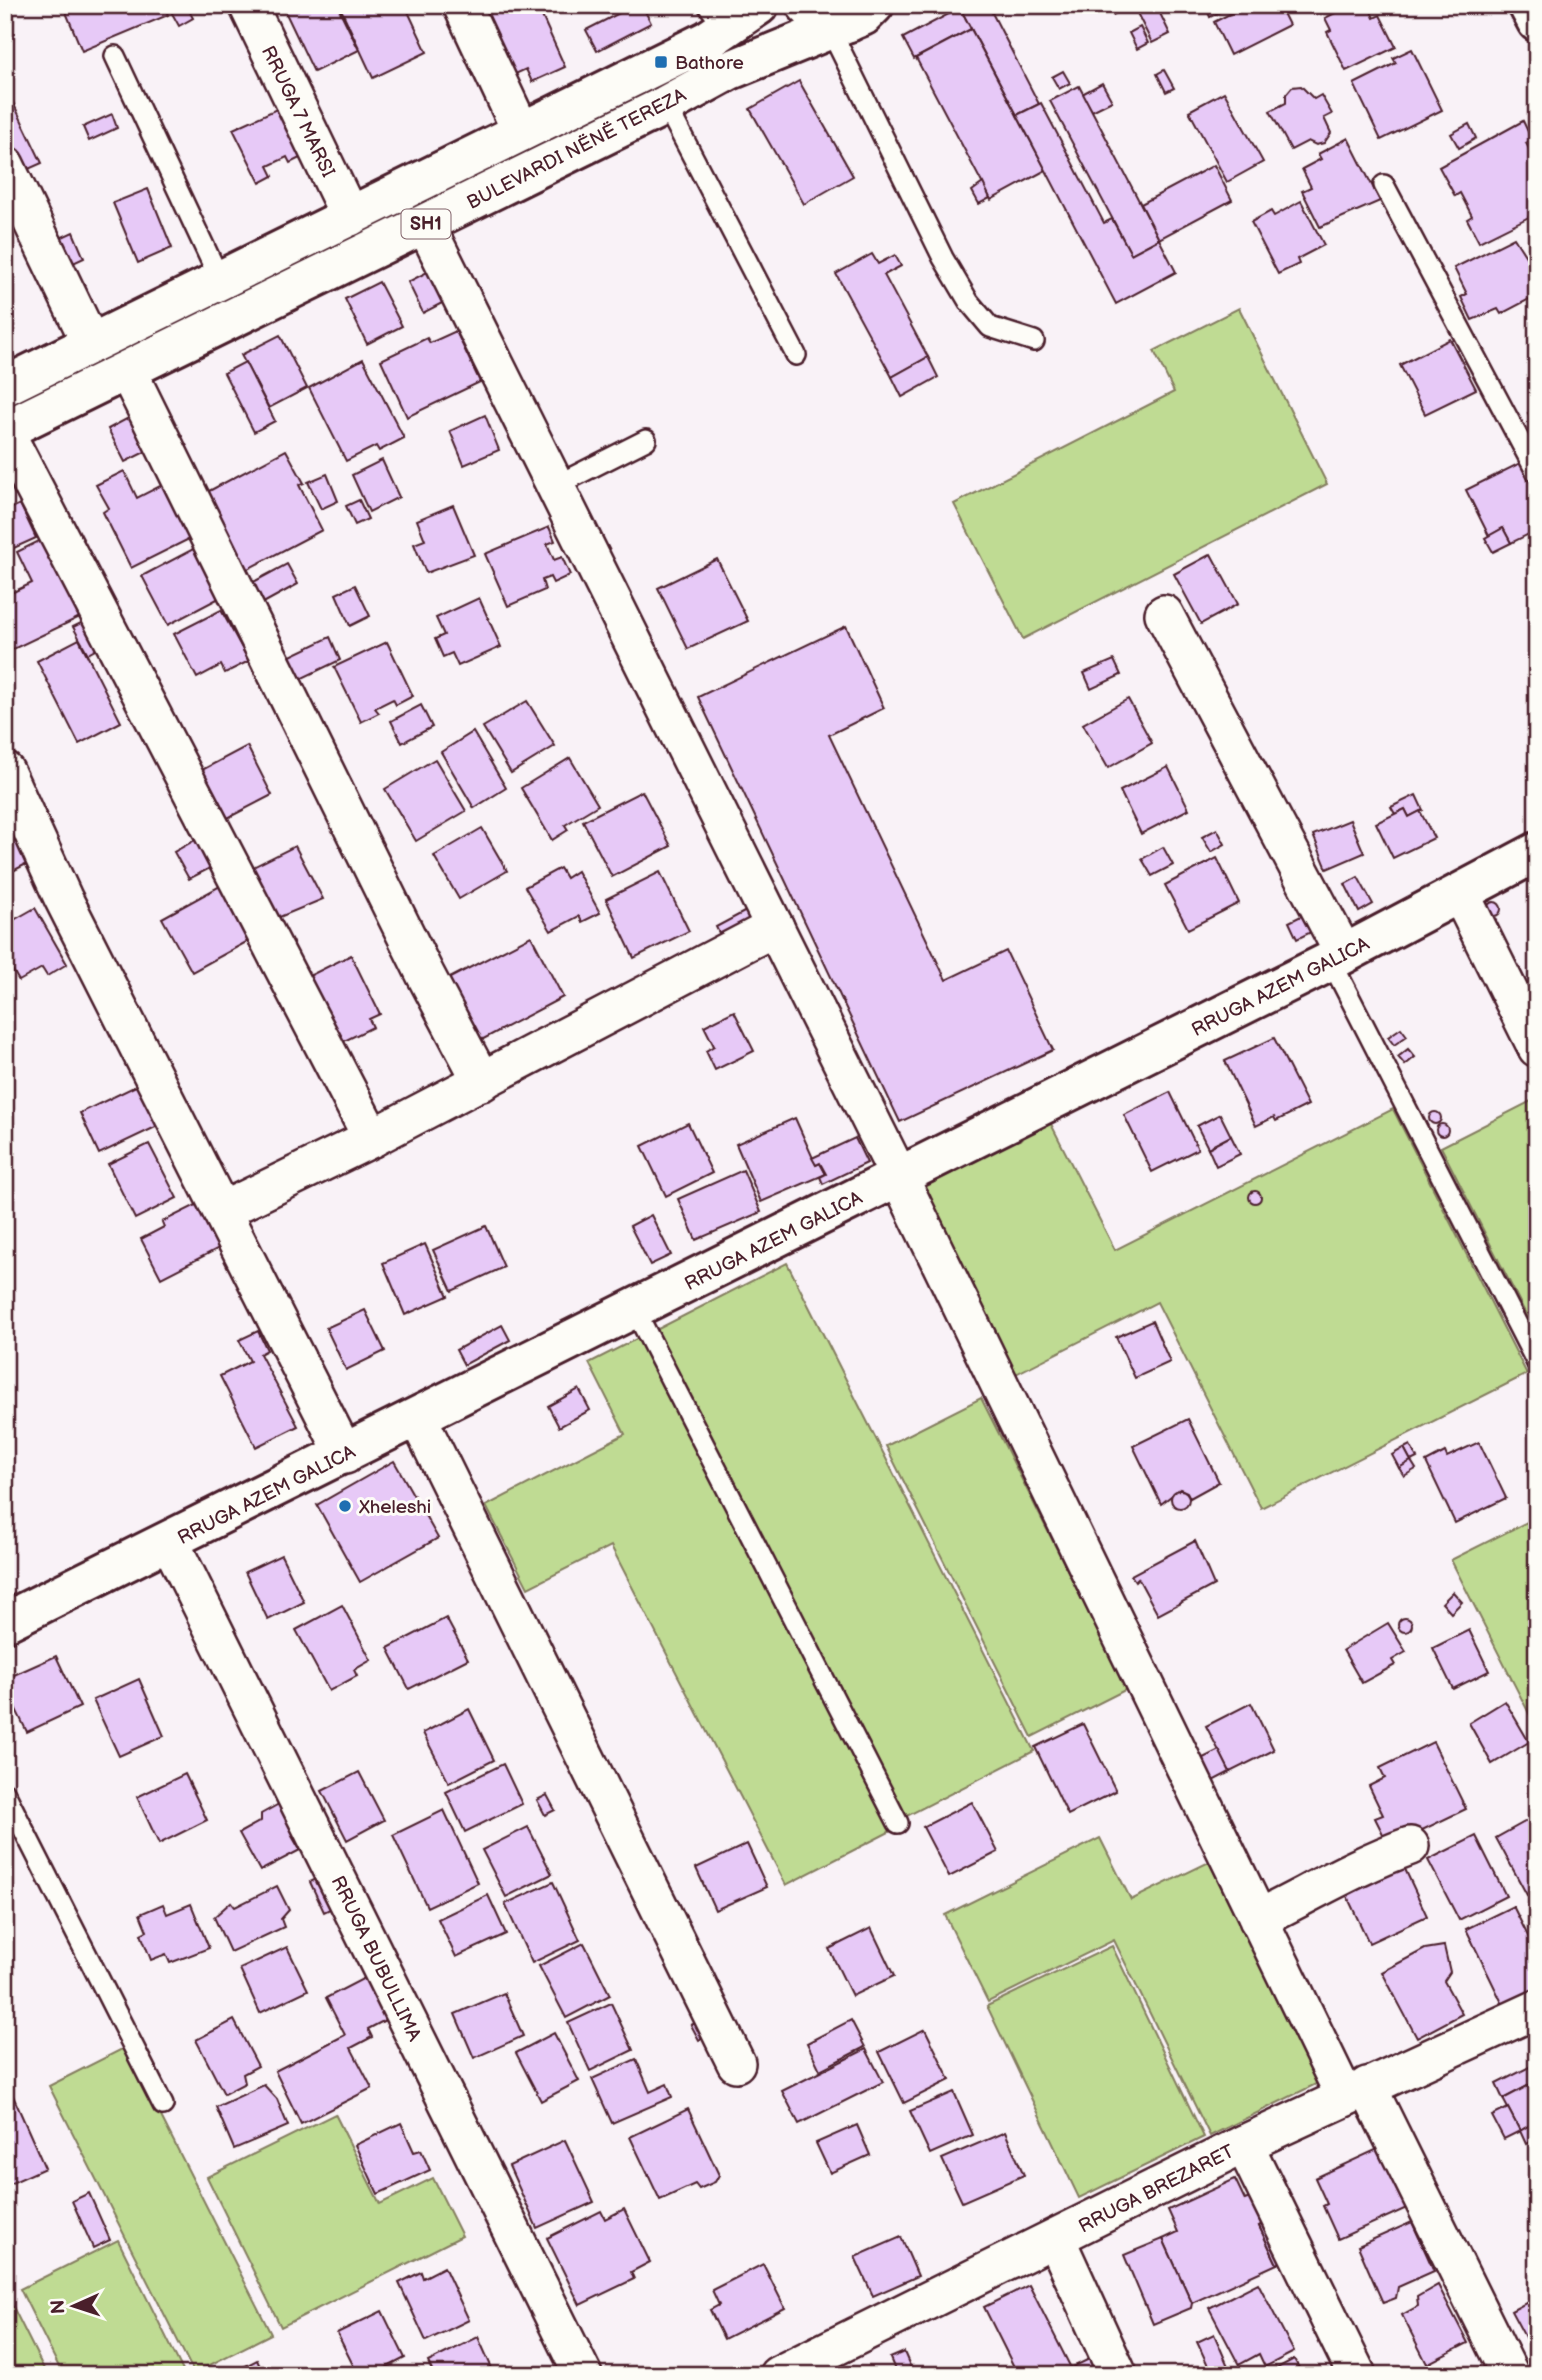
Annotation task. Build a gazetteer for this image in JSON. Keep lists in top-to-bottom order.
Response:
{
  "streets": {
    "main road": ["BULEVARDI NËNË TEREZA", "SH1", "RRUGA AZEM GALICA"],
    "street": ["RRUGA 7 MARSI", "RRUGA BUBULLIMA", "RRUGA BREZARET"]
  },
  "crossings": [
    ["RRUGA 7 MARSI", "BULEVARDI NËNË TEREZA"],
    ["RRUGA AZEM GALICA", "RRUGA BUBULLIMA"]
  ],
  "places": {
    "transit": ["Bathore"],
    "other": ["Xheleshi"]
  },
  "north": "left"
}
